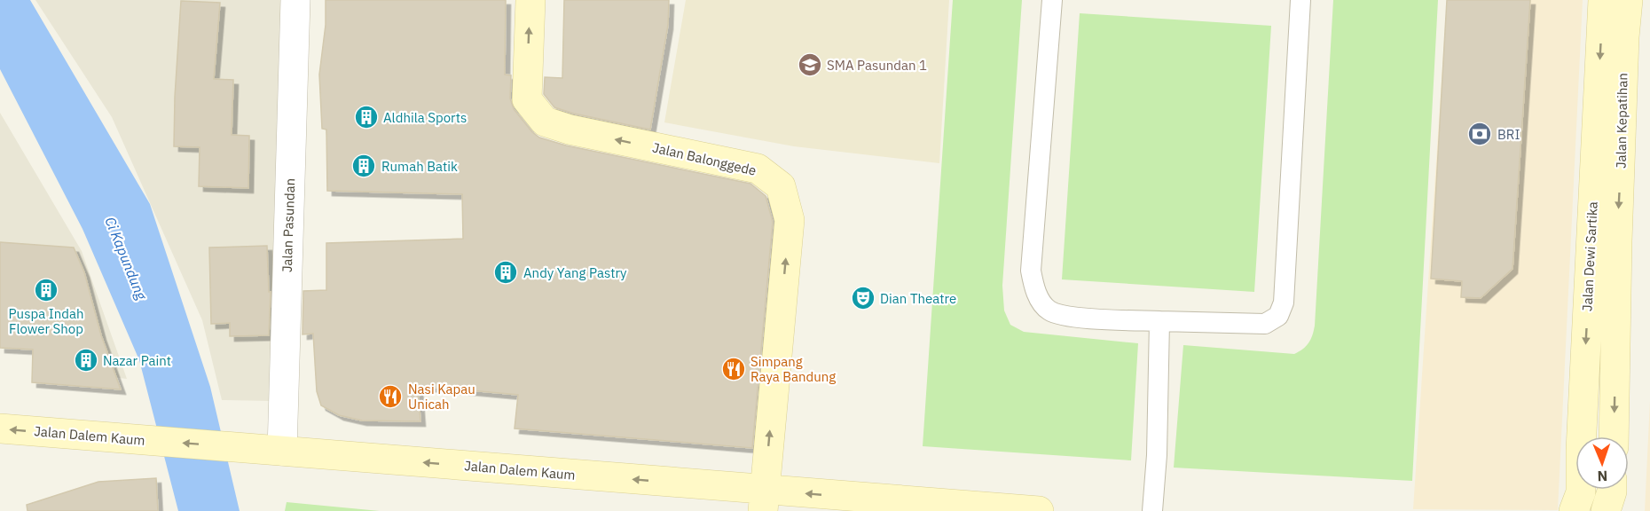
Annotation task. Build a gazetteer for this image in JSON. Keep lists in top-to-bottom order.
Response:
{
  "streets": {
    "main road": [
      "Jalan Kepatihan",
      "Jalan Balonggede",
      "Jalan Dewi Sartika",
      "Jalan Dalem Kaum"
    ],
    "street": ["Jalan Pasundan"]
  },
  "crossings": [
    ["Jalan Kepatihan", "Jalan Dewi Sartika"],
    ["Jalan Balonggede", "Jalan Dalem Kaum"],
    ["Jalan Pasundan", "Jalan Dalem Kaum"]
  ],
  "one_way": ["Jalan Kepatihan", "Jalan Dewi Sartika", "Jalan Dalem Kaum"],
  "water": ["Ci Kapundung"],
  "places": {
    "school or university": ["SMA Pasundan 1"],
    "building": [
      "Aldhila Sports",
      "Rumah Batik",
      "Andy Yang Pastry",
      "Puspa Indah Flower Shop",
      "Nazar Paint"
    ],
    "bank": ["BRI"],
    "theatre": ["Dian Theatre"],
    "restaurant": ["Simpang Raya Bandung", "Nasi Kapau Unicah"]
  },
  "north": "bottom"
}
